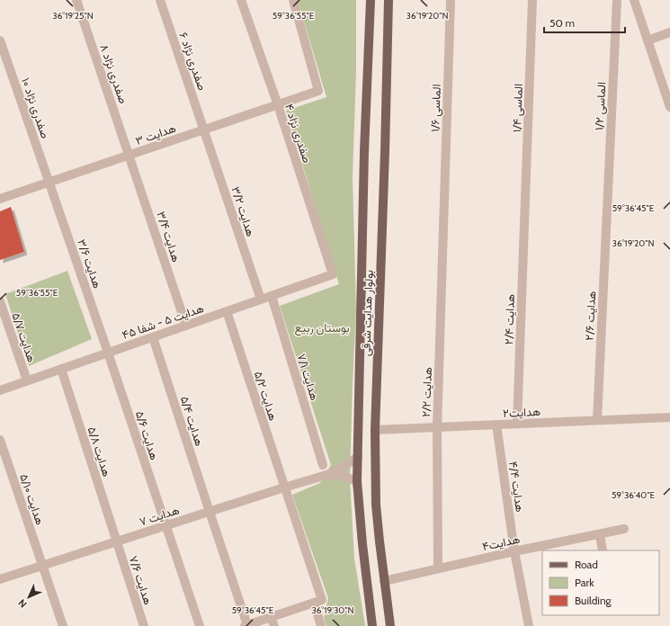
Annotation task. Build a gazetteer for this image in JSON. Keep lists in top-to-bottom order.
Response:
{
  "streets": {
    "main road": ["بولوار هدایت شرقی"],
    "street": [
      "صفدری نژاد ۶",
      "صفدری نژاد ۸",
      "الماسی ۱/۲",
      "صفدری نژاد ۱۰",
      "الماسی ۱/۶",
      "الماسی ۱/۴",
      "صفدری نژاد ۴",
      "هدایت ۳",
      "هدایت ۳/۲",
      "هدایت ۳/۴",
      "هدایت ۳/۶",
      "هدایت ۲/۶",
      "هدایت ۲/۴",
      "هدایت ۵ - شفا ۴۵",
      "هدایت ۵/۷",
      "هدایت ۷/۱",
      "هدایت ۲/۲",
      "هدایت ۵/۲",
      "هدایت۲",
      "هدایت ۵/۴",
      "هدایت ۵/۶",
      "هدایت ۵/۸",
      "هدایت ۴/۴",
      "هدایت ۵/۱۰",
      "هدایت ۷",
      "هدایت۴",
      "هدایت ۷/۶"
    ]
  },
  "crossings": [
    ["صفدری نژاد ۶", "هدایت ۳"],
    ["صفدری نژاد ۶", "هدایت ۳/۲"],
    ["صفدری نژاد ۸", "هدایت ۳"],
    ["صفدری نژاد ۸", "هدایت ۳/۴"],
    ["الماسی ۱/۲", "هدایت ۲/۶"],
    ["صفدری نژاد ۱۰", "هدایت ۳"],
    ["صفدری نژاد ۱۰", "هدایت ۳/۶"],
    ["الماسی ۱/۶", "هدایت ۲/۲"],
    ["الماسی ۱/۴", "هدایت ۲/۴"],
    ["صفدری نژاد ۴", "هدایت ۳"],
    ["صفدری نژاد ۴", "هدایت ۵ - شفا ۴۵"],
    ["هدایت ۳", "هدایت ۳/۲"],
    ["هدایت ۳", "هدایت ۳/۴"],
    ["هدایت ۳", "هدایت ۳/۶"],
    ["هدایت ۳/۲", "هدایت ۵ - شفا ۴۵"],
    ["هدایت ۳/۴", "هدایت ۵ - شفا ۴۵"],
    ["هدایت ۳/۶", "هدایت ۵ - شفا ۴۵"],
    ["هدایت ۳/۶", "هدایت ۵/۶"],
    ["بولوار هدایت شرقی", "هدایت۲"],
    ["بولوار هدایت شرقی", "هدایت ۷"],
    ["بولوار هدایت شرقی", "هدایت۴"],
    ["هدایت ۲/۶", "هدایت۲"],
    ["هدایت ۲/۴", "هدایت۲"],
    ["هدایت ۵ - شفا ۴۵", "هدایت ۵/۷"],
    ["هدایت ۵ - شفا ۴۵", "هدایت ۷/۱"],
    ["هدایت ۵ - شفا ۴۵", "هدایت ۵/۲"],
    ["هدایت ۵ - شفا ۴۵", "هدایت ۵/۴"],
    ["هدایت ۵ - شفا ۴۵", "هدایت ۵/۶"],
    ["هدایت ۵ - شفا ۴۵", "هدایت ۵/۸"],
    ["هدایت ۲/۲", "هدایت۲"],
    ["هدایت ۲/۲", "هدایت۴"],
    ["هدایت ۵/۲", "هدایت ۷"],
    ["هدایت۲", "هدایت ۴/۴"],
    ["هدایت ۵/۴", "هدایت ۷"],
    ["هدایت ۵/۶", "هدایت ۷"],
    ["هدایت ۵/۸", "هدایت ۷"],
    ["هدایت ۵/۸", "هدایت ۷/۶"],
    ["هدایت ۴/۴", "هدایت۴"],
    ["هدایت ۵/۱۰", "هدایت ۷"],
    ["هدایت ۷", "هدایت ۷/۶"]
  ],
  "parks": ["بوستان ربیع"],
  "legend": ["Road", "Park", "Building"],
  "scale_bar": "50 m",
  "north": "bottom left",
  "coordinates": [
    "36°19'25\"N",
    "59°36'55\"E",
    "36°19'20\"N",
    "59°36'45\"E",
    "59°36'40\"E",
    "36°19'30\"N"
  ]
}
